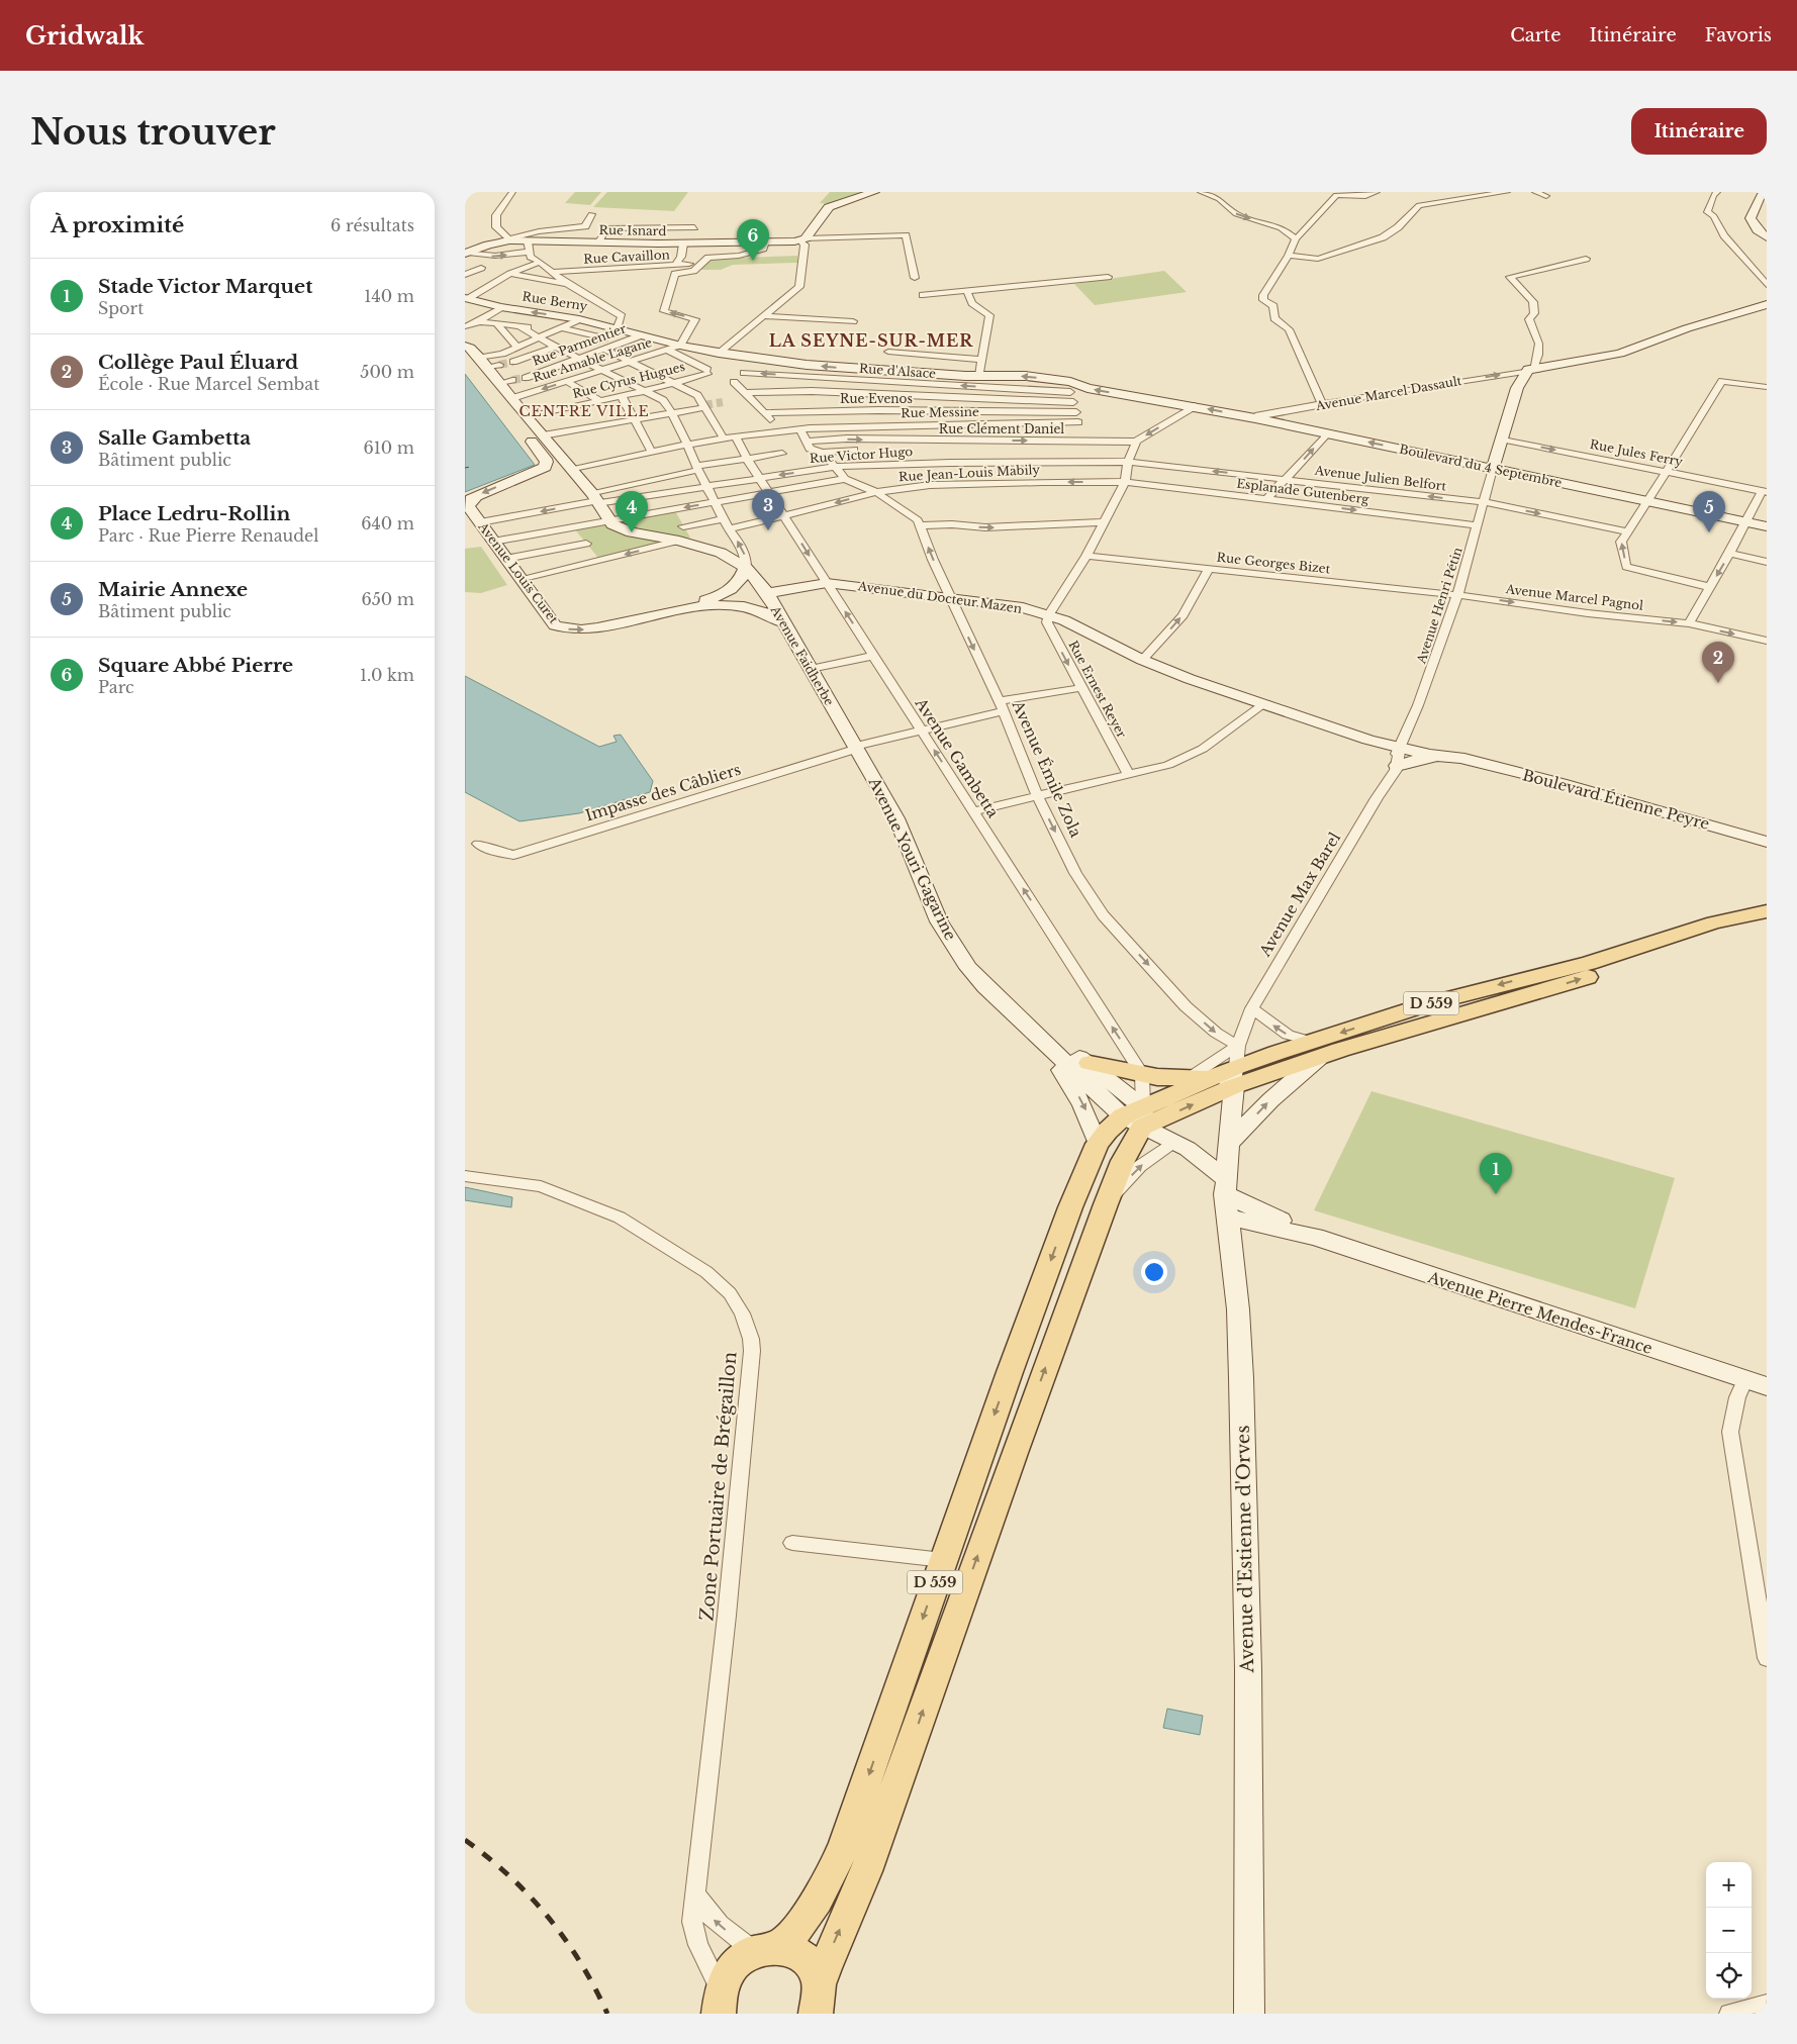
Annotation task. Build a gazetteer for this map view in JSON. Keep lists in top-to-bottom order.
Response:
{
  "streets": {
    "main road": ["D 559"],
    "street": [
      "Rue Isnard",
      "Rue Cavaillon",
      "Rue Berny",
      "Rue Parmentier",
      "Rue Amable Lagane",
      "Rue d'Alsace",
      "Rue Cyrus Hugues",
      "Avenue Marcel Dassault",
      "Rue Evenos",
      "Rue Messine",
      "Rue Clément Daniel",
      "Rue Jules Ferry",
      "Rue Victor Hugo",
      "Boulevard du 4 Septembre",
      "Rue Jean-Louis Mabily",
      "Avenue Julien Belfort",
      "Esplanade Gutenberg",
      "Rue Georges Bizet",
      "Avenue Louis Curet",
      "Avenue du Docteur Mazen",
      "Avenue Marcel Pagnol",
      "Avenue Henri Pétin",
      "Avenue Faidherbe",
      "Rue Ernest Reyer",
      "Avenue Gambetta",
      "Avenue Émile Zola",
      "Impasse des Câbliers",
      "Boulevard Étienne Peyre",
      "Avenue Youri Gagarine",
      "Avenue Max Barel",
      "Avenue Pierre Mendes-France",
      "Zone Portuaire de Brégaillon",
      "Avenue d'Estienne d'Orves"
    ]
  },
  "crossings": [
    ["Rue Berny", "Rue Parmentier"],
    ["Rue Berny", "Rue Amable Lagane"],
    ["Rue Berny", "Rue d'Alsace"],
    ["Rue Berny", "Rue Cyrus Hugues"],
    ["Rue Amable Lagane", "Rue d'Alsace"],
    ["Rue Amable Lagane", "Rue Cyrus Hugues"],
    ["Rue d'Alsace", "Rue Cyrus Hugues"],
    ["Rue d'Alsace", "Boulevard du 4 Septembre"],
    ["Avenue Marcel Dassault", "Boulevard du 4 Septembre"],
    ["Rue Messine", "Avenue Gambetta"],
    ["Rue Victor Hugo", "Avenue Julien Belfort"],
    ["Rue Victor Hugo", "Avenue Louis Curet"],
    ["Rue Victor Hugo", "Avenue Gambetta"],
    ["Boulevard du 4 Septembre", "Avenue Henri Pétin"],
    ["Rue Jean-Louis Mabily", "Esplanade Gutenberg"],
    ["Rue Jean-Louis Mabily", "Avenue Gambetta"],
    ["Avenue Julien Belfort", "Avenue Henri Pétin"],
    ["Esplanade Gutenberg", "Avenue Henri Pétin"],
    ["Rue Georges Bizet", "Avenue Marcel Pagnol"],
    ["Rue Georges Bizet", "Avenue Henri Pétin"],
    ["Avenue Louis Curet", "Avenue Faidherbe"],
    ["Avenue du Docteur Mazen", "Avenue Henri Pétin"],
    ["Avenue du Docteur Mazen", "Rue Ernest Reyer"],
    ["Avenue du Docteur Mazen", "Avenue Gambetta"],
    ["Avenue du Docteur Mazen", "Avenue Émile Zola"],
    ["Avenue du Docteur Mazen", "Boulevard Étienne Peyre"],
    ["Avenue du Docteur Mazen", "Avenue Max Barel"],
    ["Avenue Marcel Pagnol", "Avenue Henri Pétin"],
    ["Avenue Henri Pétin", "Boulevard Étienne Peyre"],
    ["Avenue Henri Pétin", "Avenue Max Barel"],
    ["Avenue Faidherbe", "Impasse des Câbliers"],
    ["Avenue Faidherbe", "Avenue Youri Gagarine"],
    ["Rue Ernest Reyer", "Impasse des Câbliers"],
    ["Avenue Gambetta", "Impasse des Câbliers"],
    ["Avenue Émile Zola", "Impasse des Câbliers"],
    ["Avenue Émile Zola", "Avenue Max Barel"],
    ["Avenue Émile Zola", "D 559"],
    ["Avenue Émile Zola", "Avenue d'Estienne d'Orves"],
    ["Impasse des Câbliers", "Avenue Youri Gagarine"],
    ["Boulevard Étienne Peyre", "Avenue Max Barel"],
    ["Avenue Youri Gagarine", "D 559"],
    ["Avenue Max Barel", "D 559"],
    ["Avenue Max Barel", "Avenue d'Estienne d'Orves"],
    ["D 559", "Avenue d'Estienne d'Orves"],
    ["Avenue Pierre Mendes-France", "Avenue d'Estienne d'Orves"]
  ],
  "one_way": [
    "Avenue Marcel Dassault",
    "Rue Jules Ferry",
    "Boulevard du 4 Septembre",
    "Esplanade Gutenberg",
    "Avenue Marcel Pagnol",
    "Rue Ernest Reyer"
  ],
  "districts": ["LA SEYNE-SUR-MER", "CENTRE VILLE"],
  "page": {
    "header": "Gridwalk",
    "nav": ["Carte", "Itinéraire", "Favoris"],
    "buttons": "Itinéraire",
    "title": "Nous trouver",
    "heading": ["À proximité", "6 résultats"],
    "pins": [
      "6",
      "3",
      "4",
      "5",
      "2",
      "1"
    ],
    "list": [
      {
        "mark": "1",
        "name": "Stade Victor Marquet",
        "note": "Sport",
        "value": "140 m"
      },
      {
        "mark": "2",
        "name": "Collège Paul Éluard",
        "note": "École · Rue Marcel Sembat",
        "value": "500 m"
      },
      {
        "mark": "3",
        "name": "Salle Gambetta",
        "note": "Bâtiment public",
        "value": "610 m"
      },
      {
        "mark": "4",
        "name": "Place Ledru-Rollin",
        "note": "Parc · Rue Pierre Renaudel",
        "value": "640 m"
      },
      {
        "mark": "5",
        "name": "Mairie Annexe",
        "note": "Bâtiment public",
        "value": "650 m"
      },
      {
        "mark": "6",
        "name": "Square Abbé Pierre",
        "note": "Parc",
        "value": "1.0 km"
      }
    ],
    "map_buttons": ["+", "−"]
  }
}
